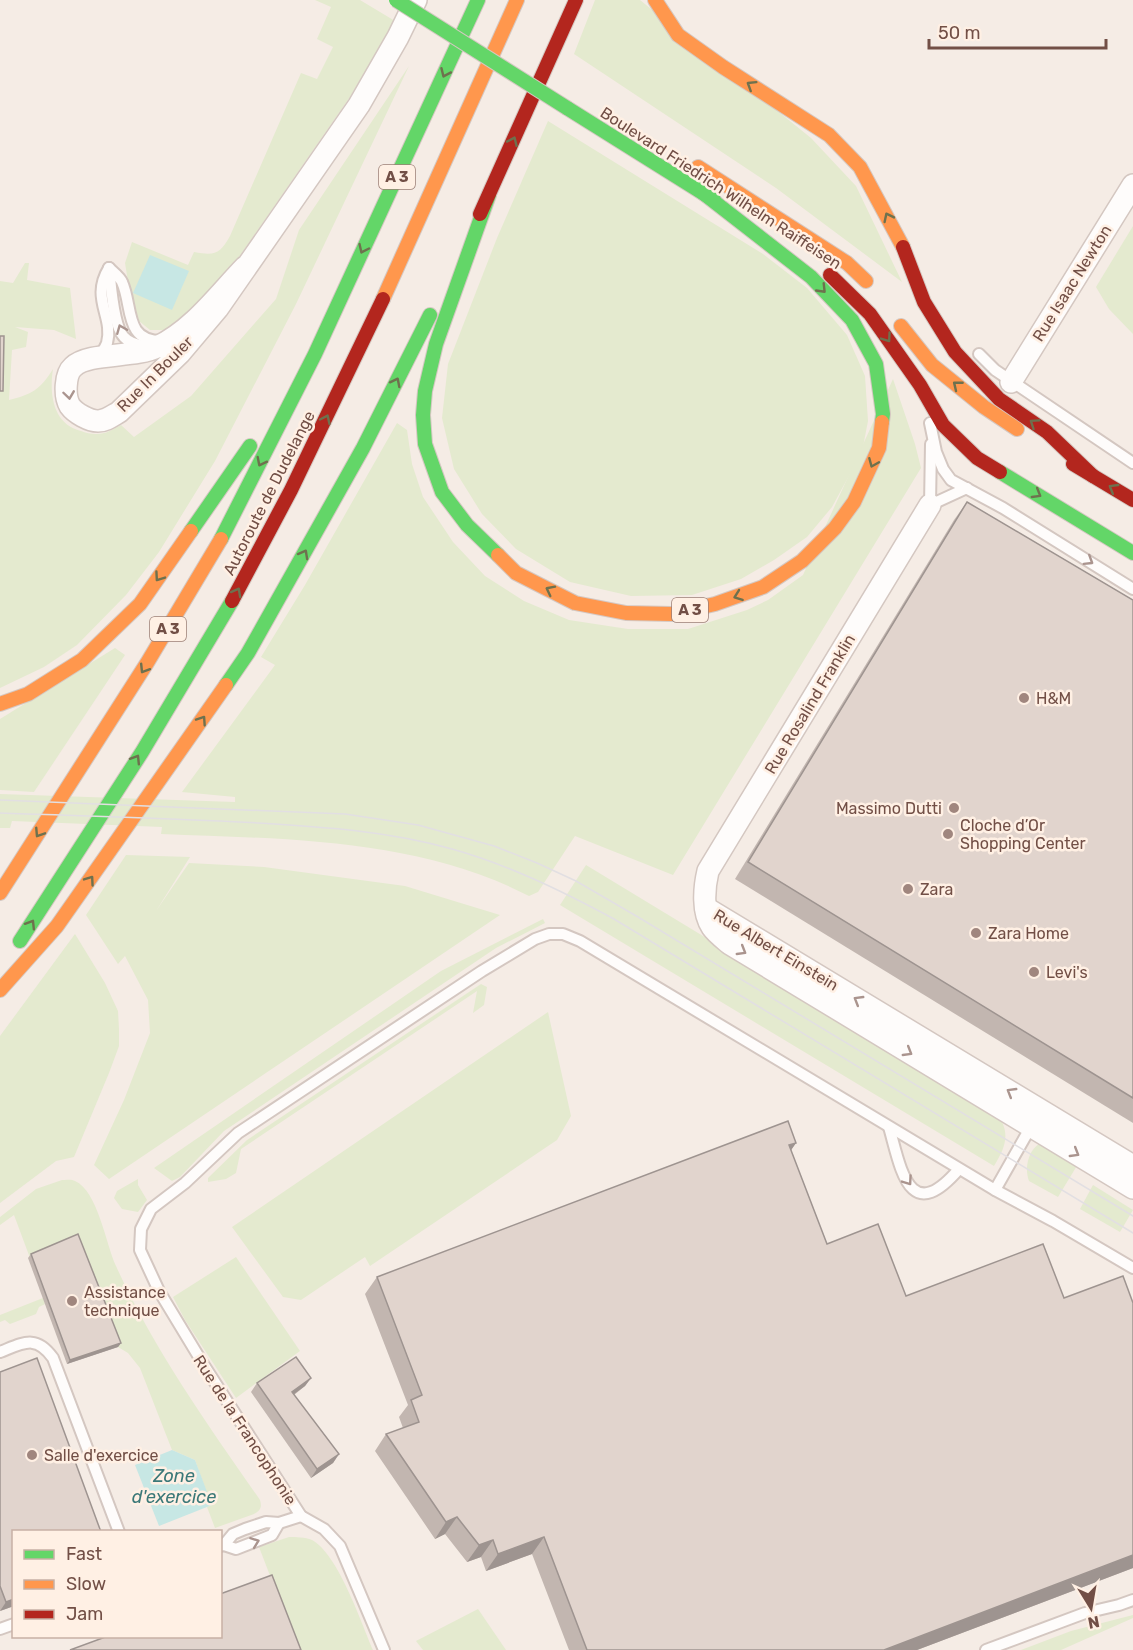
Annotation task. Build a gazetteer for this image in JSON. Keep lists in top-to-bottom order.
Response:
{
  "streets": {
    "main road": ["A 3", "Boulevard Friedrich Wilhelm Raiffeisen", "Autoroute de Dudelange"],
    "street": [
      "Rue Isaac Newton",
      "Rue In Bouler",
      "Rue Rosalind Franklin",
      "Rue Albert Einstein"
    ],
    "lane": ["Rue de la Francophonie"]
  },
  "crossings": [
    ["A 3", "Boulevard Friedrich Wilhelm Raiffeisen"],
    ["A 3", "Autoroute de Dudelange"],
    ["Boulevard Friedrich Wilhelm Raiffeisen", "Rue Rosalind Franklin"],
    ["Rue Rosalind Franklin", "Rue Albert Einstein"]
  ],
  "water": ["Zone d'exercice"],
  "places": [
    "H&M",
    "Massimo Dutti",
    "Cloche d’Or Shopping Center",
    "Zara",
    "Zara Home",
    "Levi's",
    "Assistance technique",
    "Salle d'exercice"
  ],
  "legend": ["Fast", "Slow", "Jam"],
  "scale_bar": "50 m",
  "north": "bottom"
}
